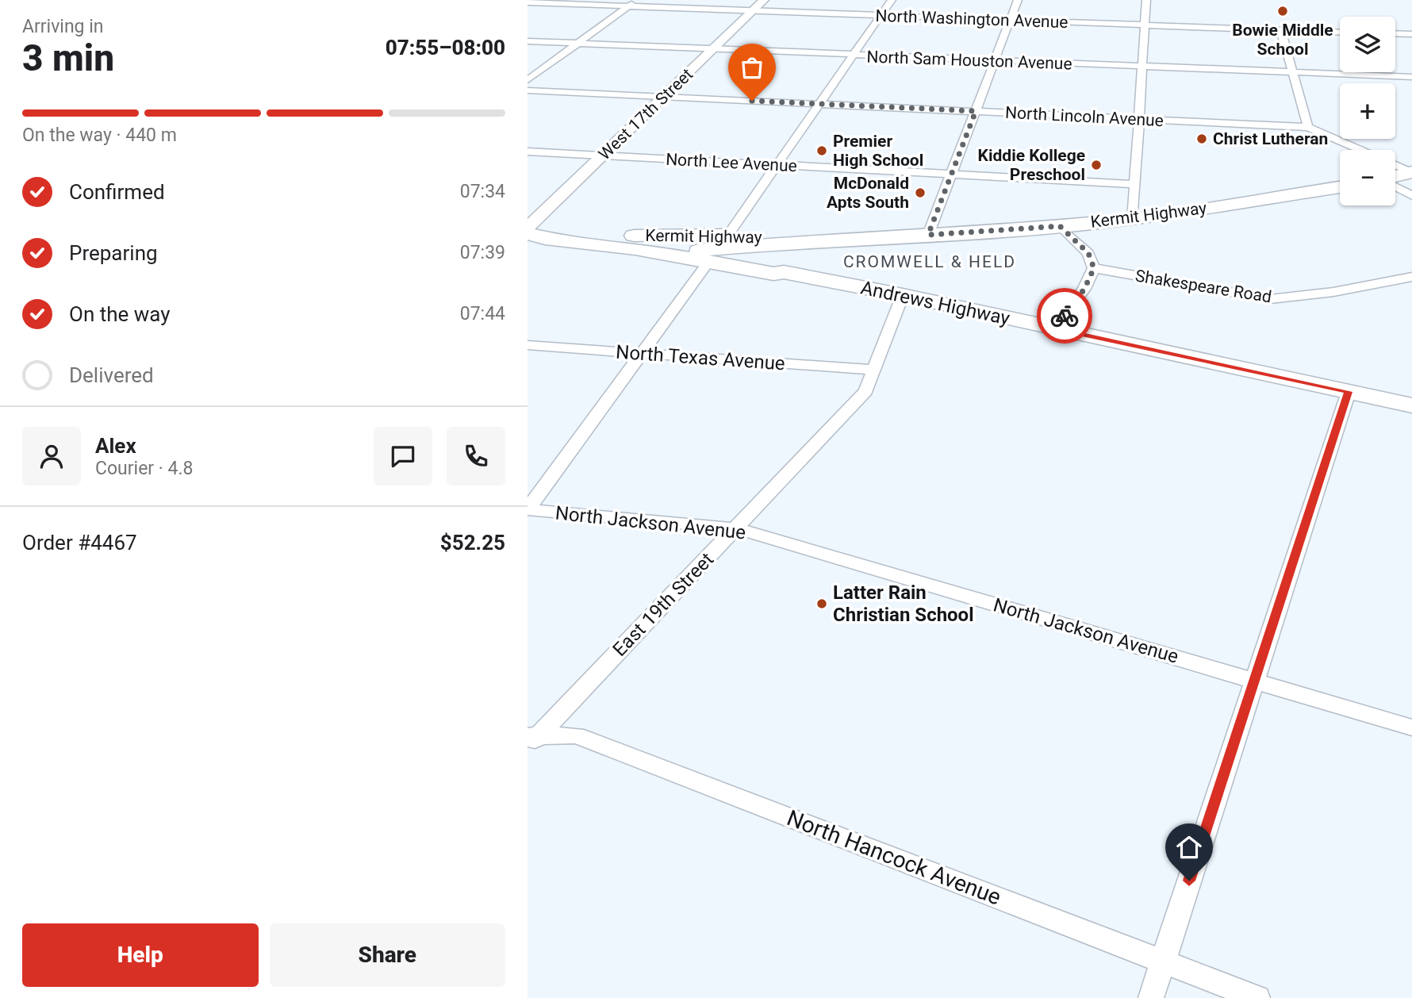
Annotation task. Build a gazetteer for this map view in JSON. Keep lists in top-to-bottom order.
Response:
{
  "streets": {
    "main road": ["Kermit Highway", "Andrews Highway"],
    "street": [
      "North Washington Avenue",
      "North Sam Houston Avenue",
      "West 17th Street",
      "North Lincoln Avenue",
      "North Lee Avenue",
      "Shakespeare Road",
      "North Texas Avenue",
      "North Jackson Avenue",
      "East 19th Street",
      "North Hancock Avenue"
    ]
  },
  "crossings": [
    ["North Washington Avenue", "West 17th Street"],
    ["North Sam Houston Avenue", "West 17th Street"],
    ["West 17th Street", "North Lincoln Avenue"],
    ["West 17th Street", "North Lee Avenue"],
    ["Kermit Highway", "Andrews Highway"],
    ["Andrews Highway", "East 19th Street"],
    ["North Texas Avenue", "East 19th Street"],
    ["North Jackson Avenue", "East 19th Street"],
    ["East 19th Street", "North Hancock Avenue"]
  ],
  "districts": ["CROMWELL & HELD"],
  "places": [
    "Bowie Middle School",
    "Christ Lutheran",
    "Premier High School",
    "Kiddie Kollege Preschool",
    "McDonald Apts South",
    "Latter Rain Christian School"
  ],
  "page": {
    "heading": ["3 min", "Arriving in", "07:55–08:00"],
    "panel": [
      "Alex",
      "Courier · 4.8",
      "Order #4467",
      "$52.25"
    ],
    "map_buttons": ["+", "−"],
    "bar": "On the way · 440 m",
    "list": [
      ["Confirmed", "07:34"],
      ["Preparing", "07:39"],
      ["On the way", "07:44"],
      "Delivered"
    ],
    "buttons": ["Help", "Share"]
  }
}
